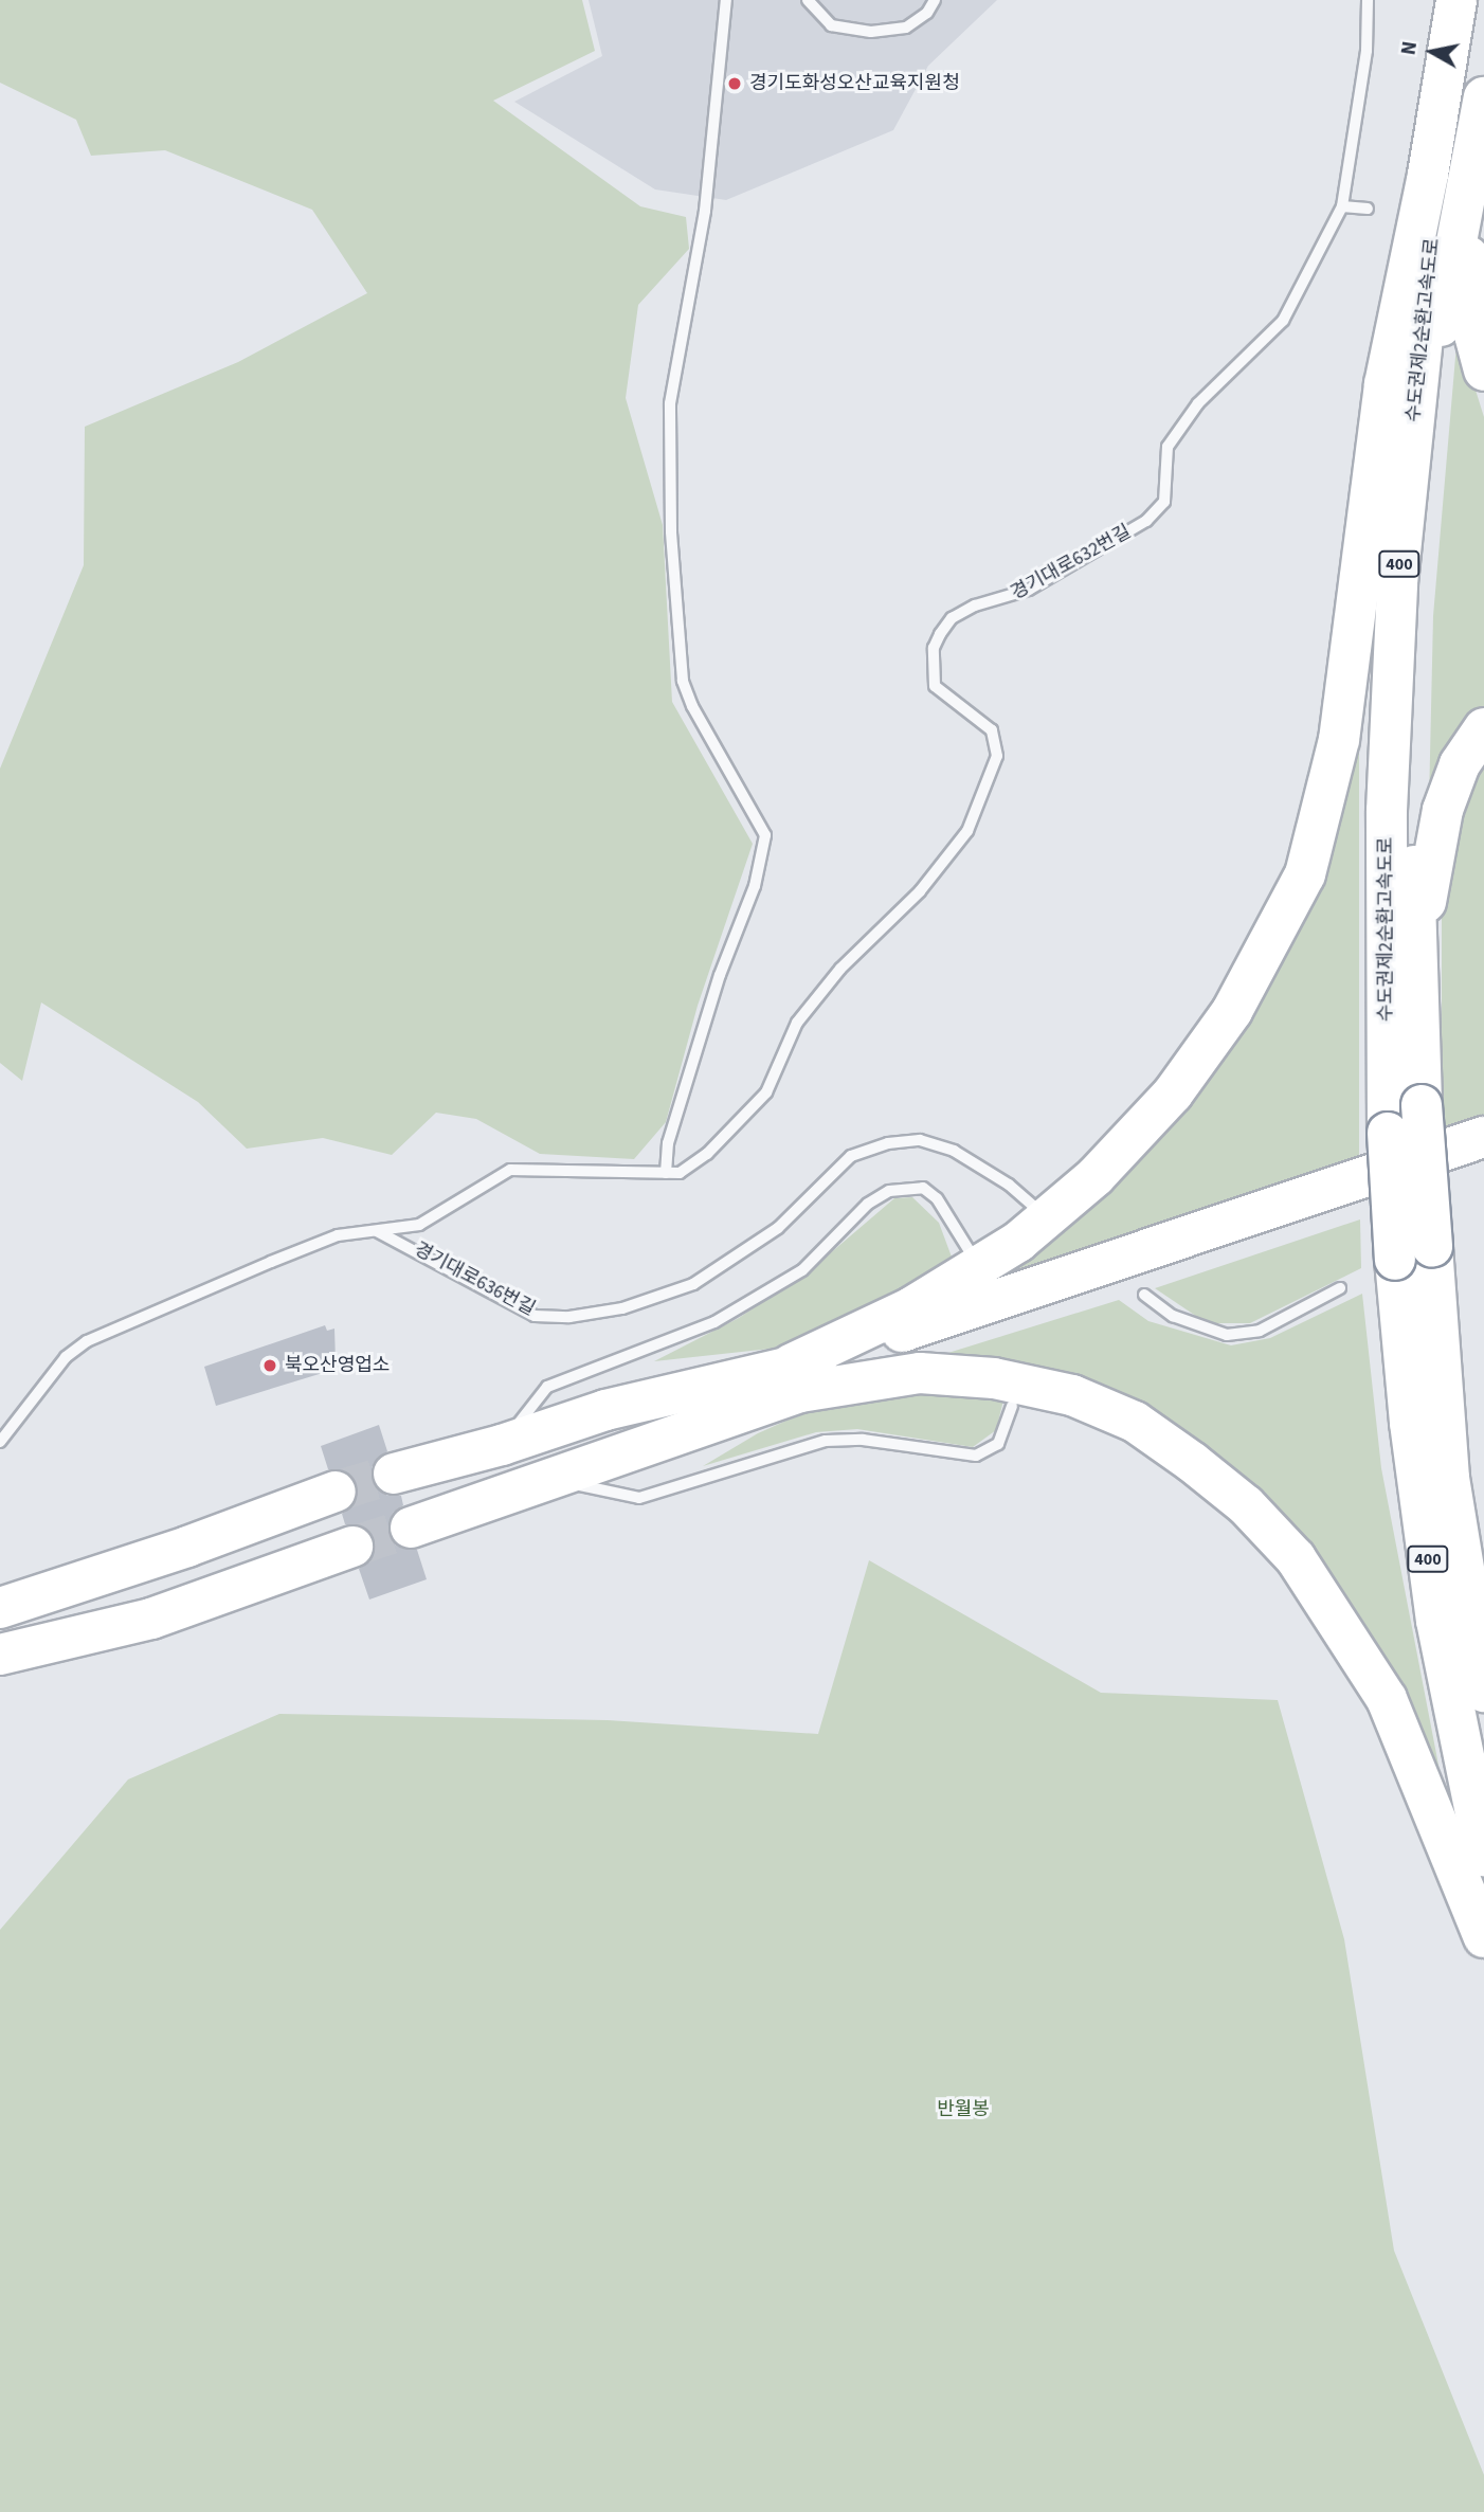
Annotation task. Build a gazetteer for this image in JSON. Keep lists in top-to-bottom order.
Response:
{
  "streets": {
    "highway": ["수도권제2순환고속도로", "400"],
    "lane": ["경기대로632번길", "경기대로636번길"]
  },
  "crossings": [
    ["경기대로632번길", "경기대로636번길"]
  ],
  "parks": ["반월봉"],
  "places": ["경기도화성오산교육지원청", "북오산영업소"],
  "north": "left"
}
